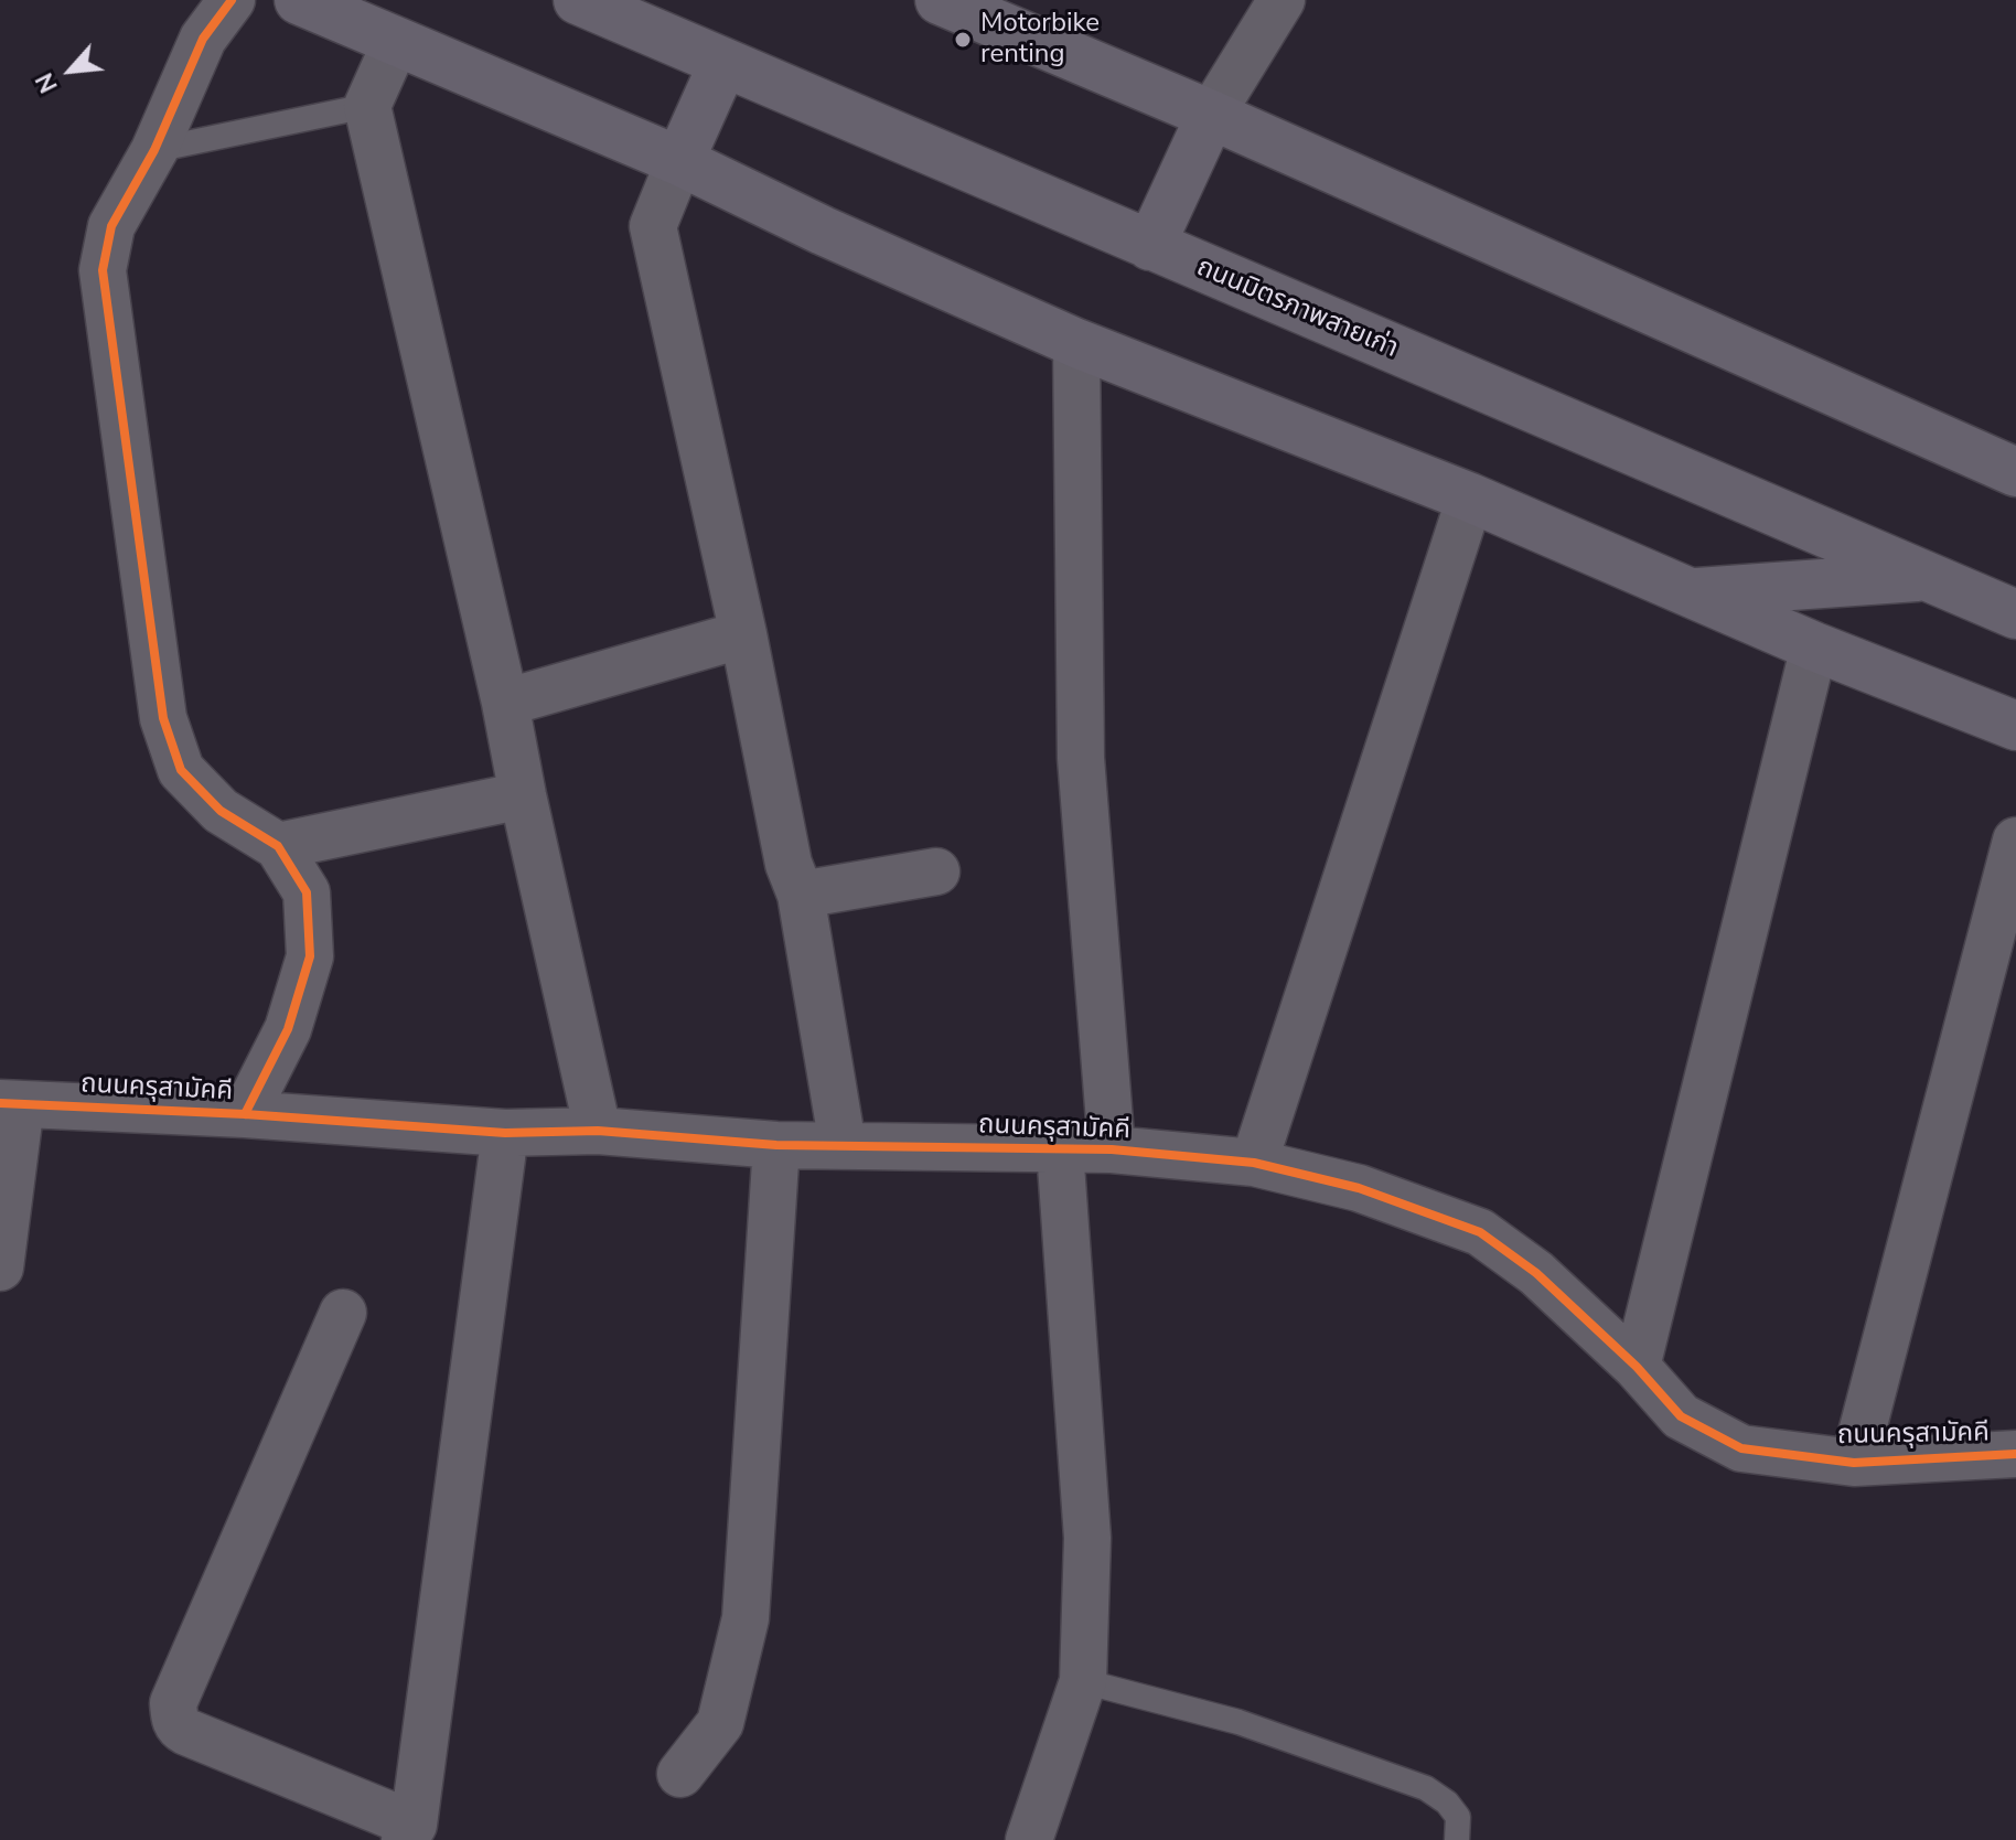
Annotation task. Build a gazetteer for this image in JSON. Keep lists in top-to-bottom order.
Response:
{
  "streets": {
    "main road": ["ถนนมิตรภาพสายเก่า"],
    "street": ["ถนนครุสามัคคี"]
  },
  "places": ["Motorbike renting"],
  "north": "bottom left"
}
